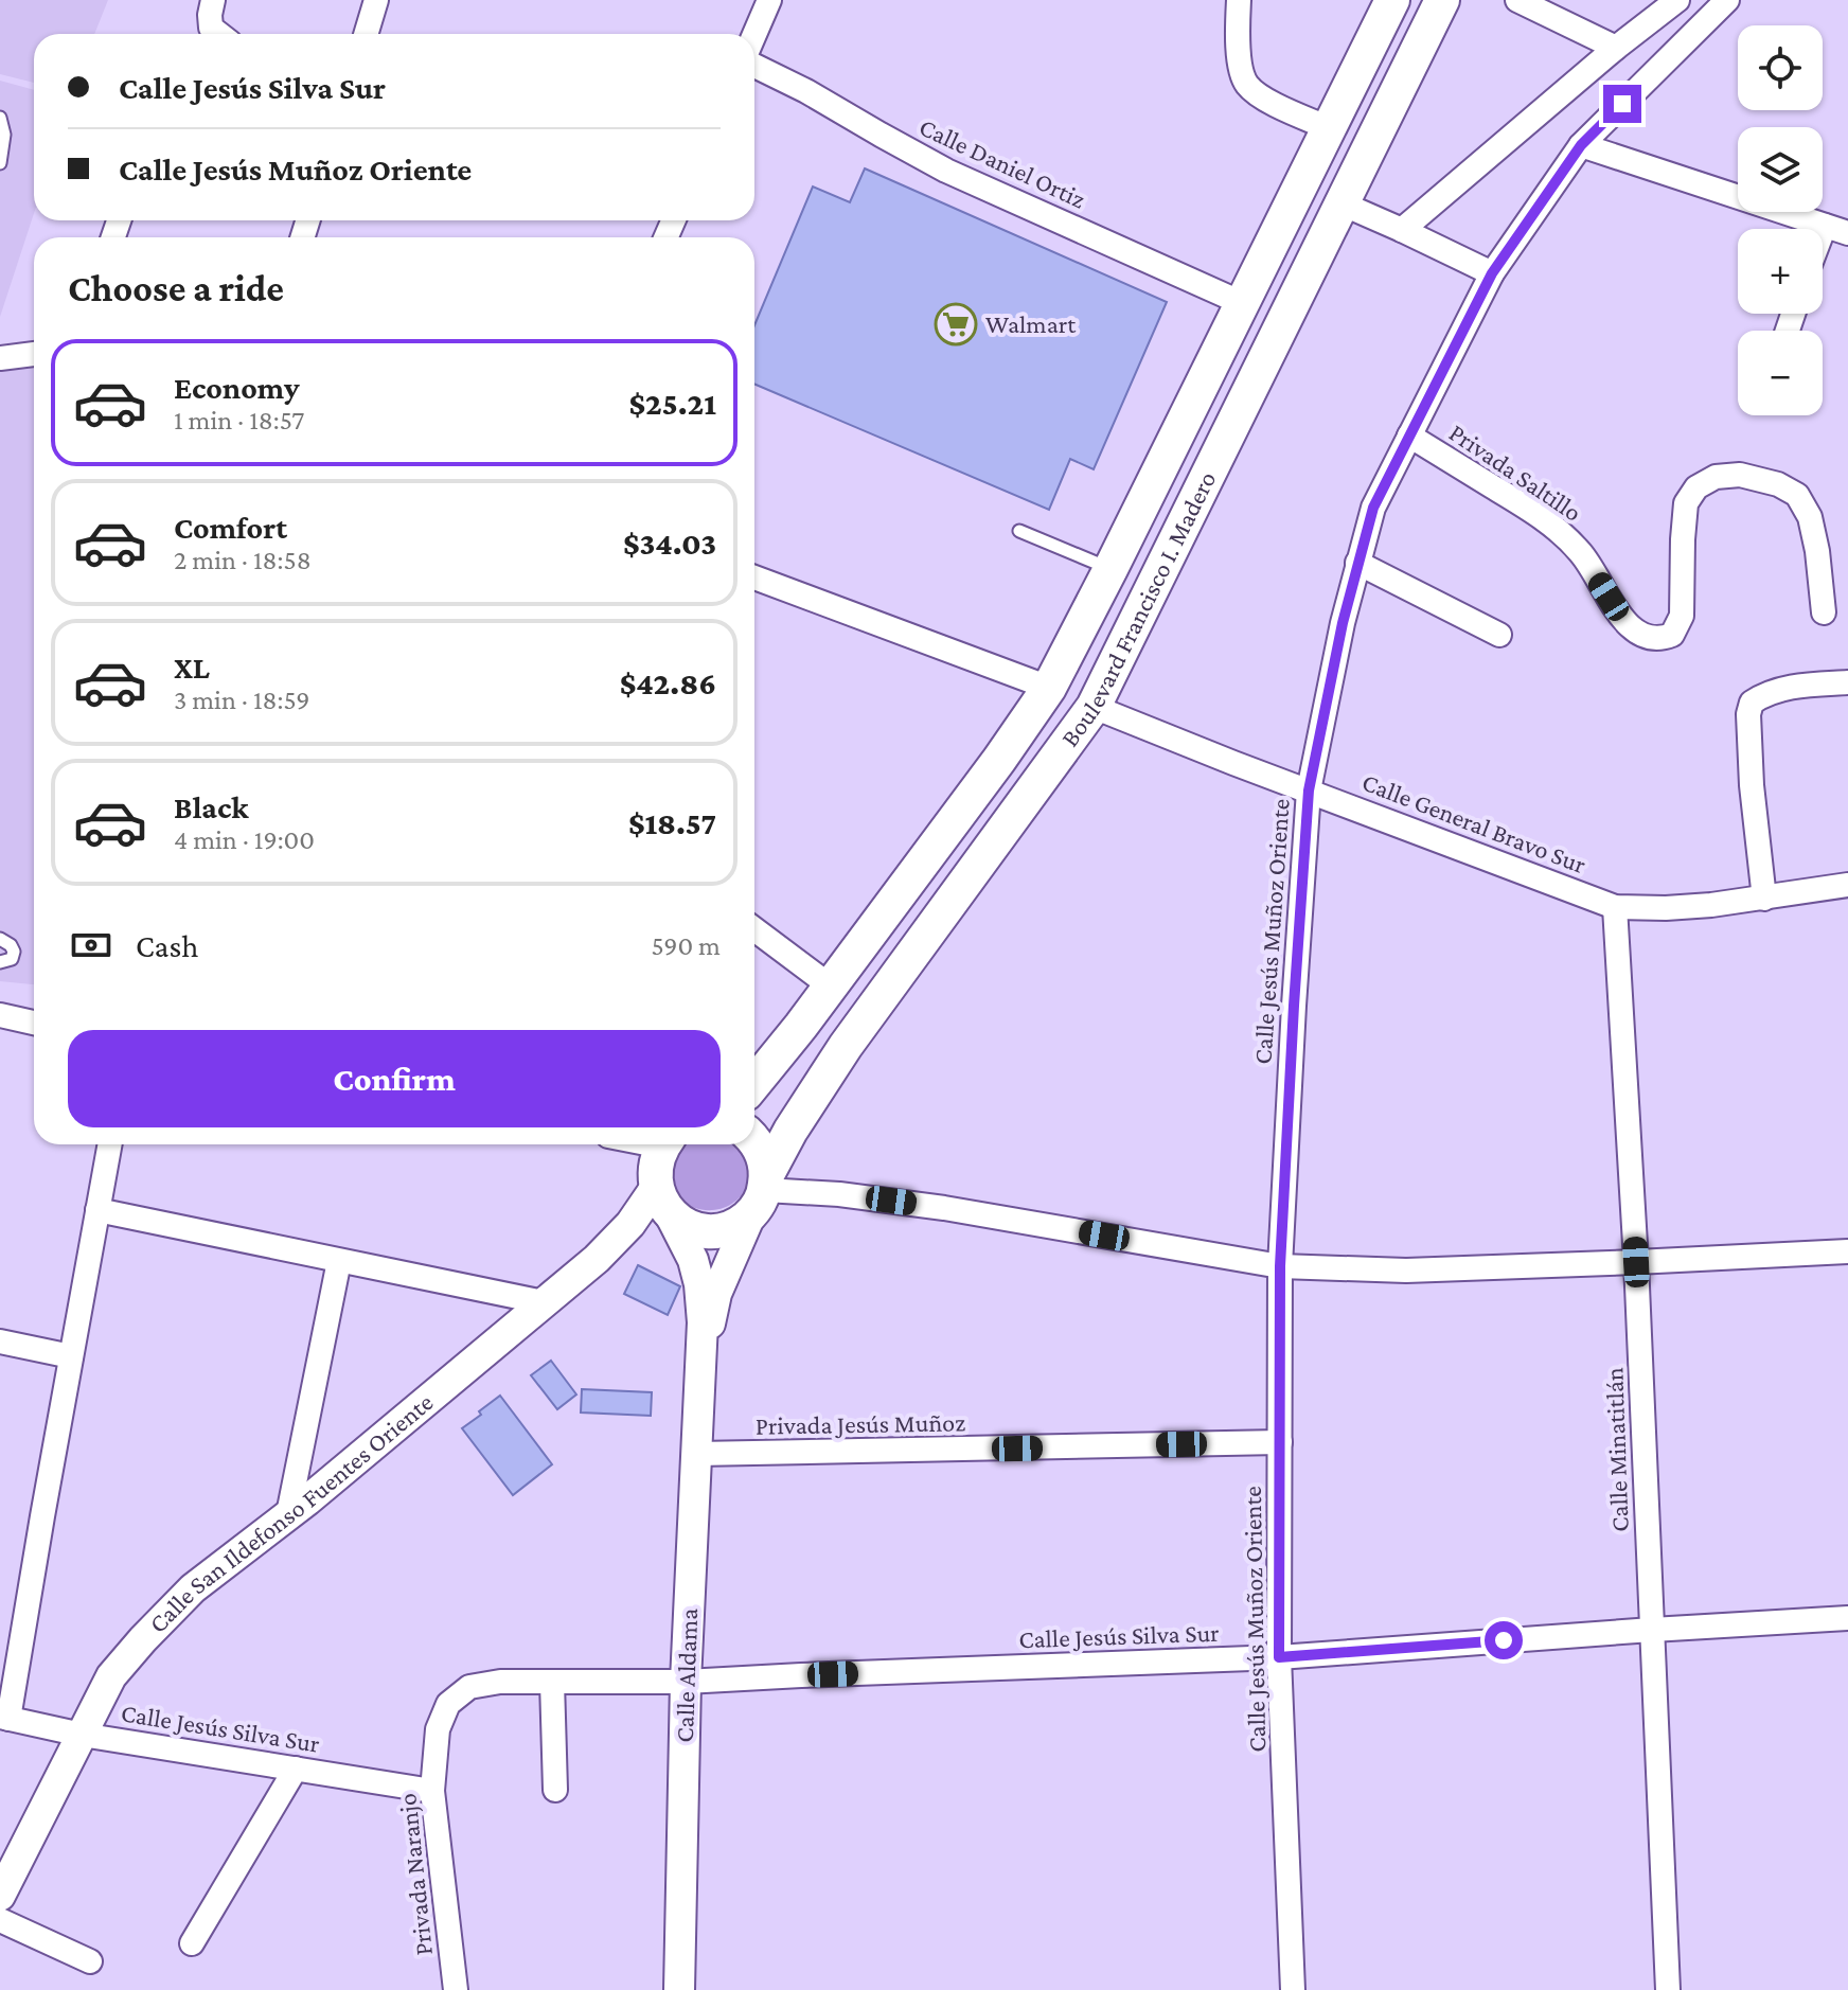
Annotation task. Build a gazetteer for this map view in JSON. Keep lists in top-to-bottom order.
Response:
{
  "streets": {
    "main road": ["Boulevard Francisco I. Madero"],
    "street": [
      "Calle Daniel Ortiz",
      "Privada Saltillo",
      "Calle General Bravo Sur",
      "Calle Jesús Muñoz Oriente",
      "Privada Jesús Muñoz",
      "Calle Minatitlán",
      "Calle San Ildefonso Fuentes Oriente",
      "Calle Jesús Silva Sur",
      "Calle Aldama",
      "Privada Naranjo"
    ]
  },
  "crossings": [
    ["Calle Daniel Ortiz", "Boulevard Francisco I. Madero"],
    ["Privada Saltillo", "Calle Jesús Muñoz Oriente"],
    ["Boulevard Francisco I. Madero", "Calle General Bravo Sur"],
    ["Boulevard Francisco I. Madero", "Calle Aldama"],
    ["Calle General Bravo Sur", "Calle Jesús Muñoz Oriente"],
    ["Calle General Bravo Sur", "Calle Minatitlán"],
    ["Calle Jesús Muñoz Oriente", "Privada Jesús Muñoz"],
    ["Calle Jesús Muñoz Oriente", "Calle Jesús Silva Sur"],
    ["Privada Jesús Muñoz", "Calle Aldama"],
    ["Calle Minatitlán", "Calle Jesús Silva Sur"],
    ["Calle San Ildefonso Fuentes Oriente", "Calle Jesús Silva Sur"],
    ["Calle San Ildefonso Fuentes Oriente", "Calle Aldama"],
    ["Calle Jesús Silva Sur", "Calle Aldama"],
    ["Calle Jesús Silva Sur", "Privada Naranjo"]
  ],
  "places": {
    "supermarket": ["Walmart"]
  },
  "page": {
    "map_buttons": ["+", "−"],
    "banner": ["Calle Jesús Silva Sur", "Calle Jesús Muñoz Oriente"],
    "heading": "Choose a ride",
    "list": [
      {
        "name": "Economy",
        "note": "1 min · 18:57",
        "value": "$25.21"
      },
      {
        "name": "Comfort",
        "note": "2 min · 18:58",
        "value": "$34.03"
      },
      {
        "name": "XL",
        "note": "3 min · 18:59",
        "value": "$42.86"
      },
      {
        "name": "Black",
        "note": "4 min · 19:00",
        "value": "$18.57"
      }
    ],
    "pay": ["Cash", "590 m"],
    "buttons": "Confirm"
  }
}
